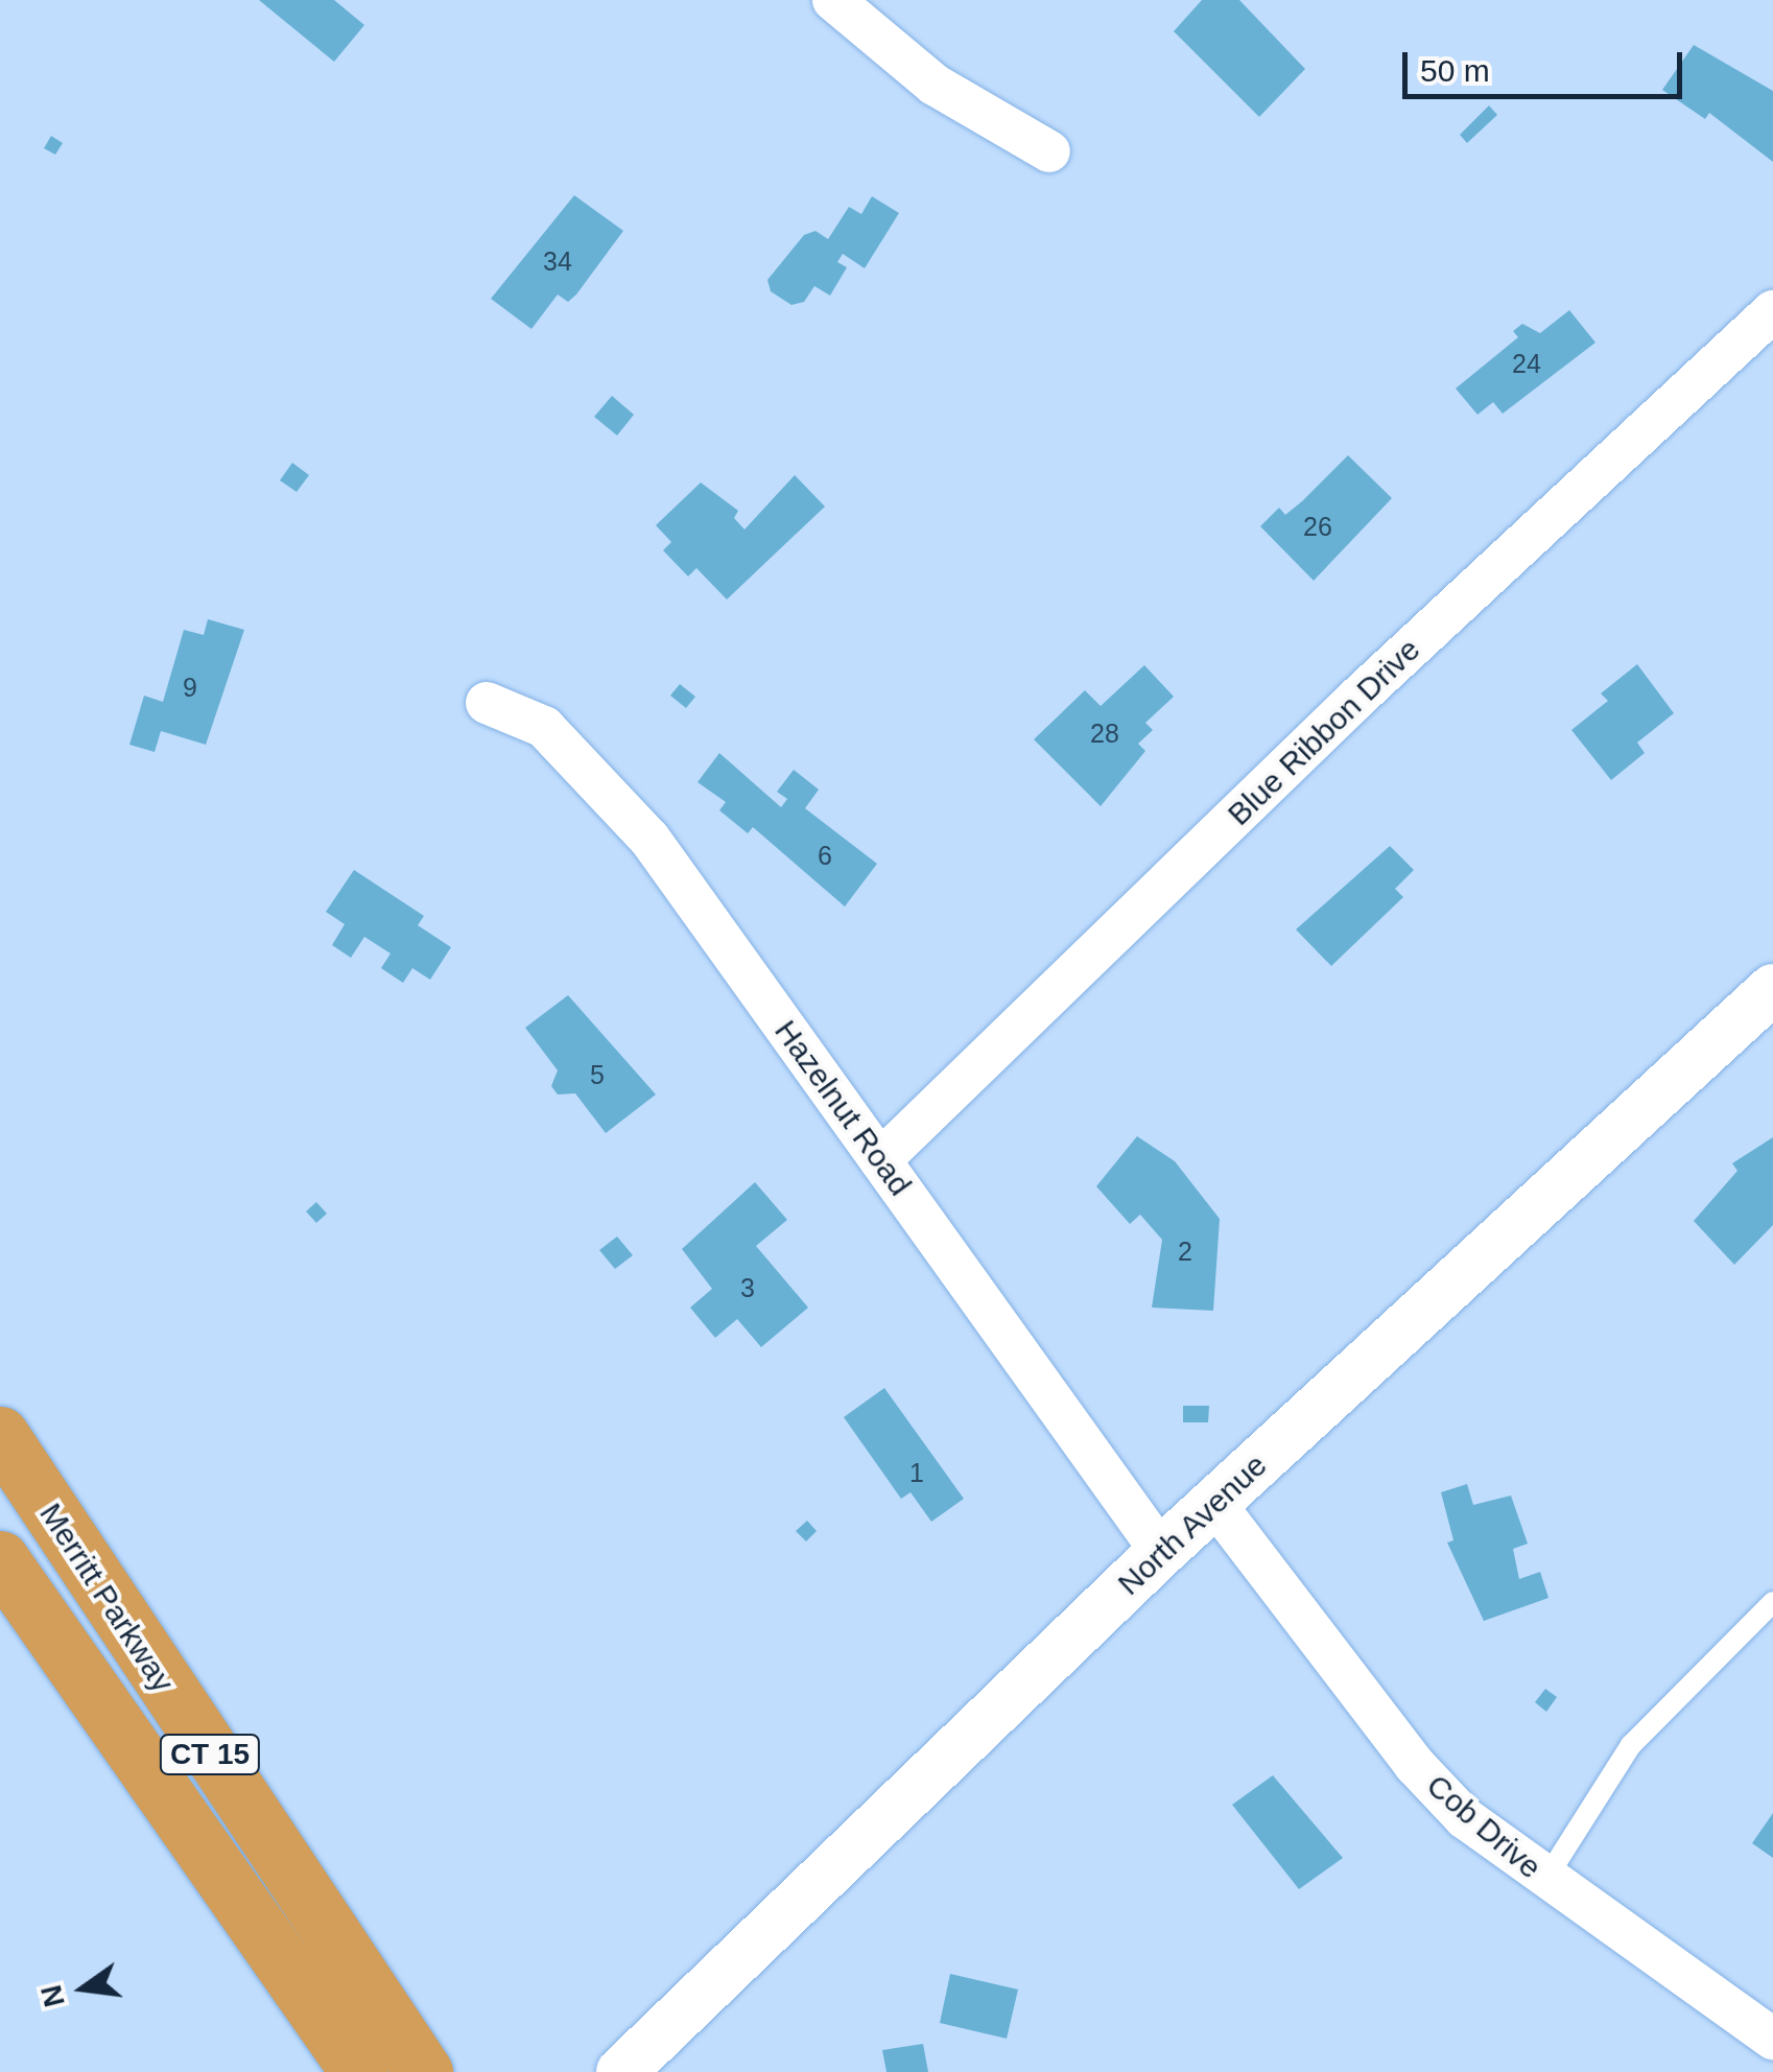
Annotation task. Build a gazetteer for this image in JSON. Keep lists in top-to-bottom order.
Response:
{
  "streets": {
    "highway": ["Merritt Parkway", "CT 15"],
    "street": [
      "Blue Ribbon Drive",
      "Hazelnut Road",
      "North Avenue",
      "Cob Drive"
    ]
  },
  "crossings": [
    ["Blue Ribbon Drive", "Hazelnut Road"],
    ["Hazelnut Road", "North Avenue"],
    ["North Avenue", "Cob Drive"]
  ],
  "house_numbers": [
    "34",
    "24",
    "26",
    "9",
    "28",
    "6",
    "5",
    "2",
    "3",
    "1"
  ],
  "scale_bar": "50 m",
  "north": "left"
}
